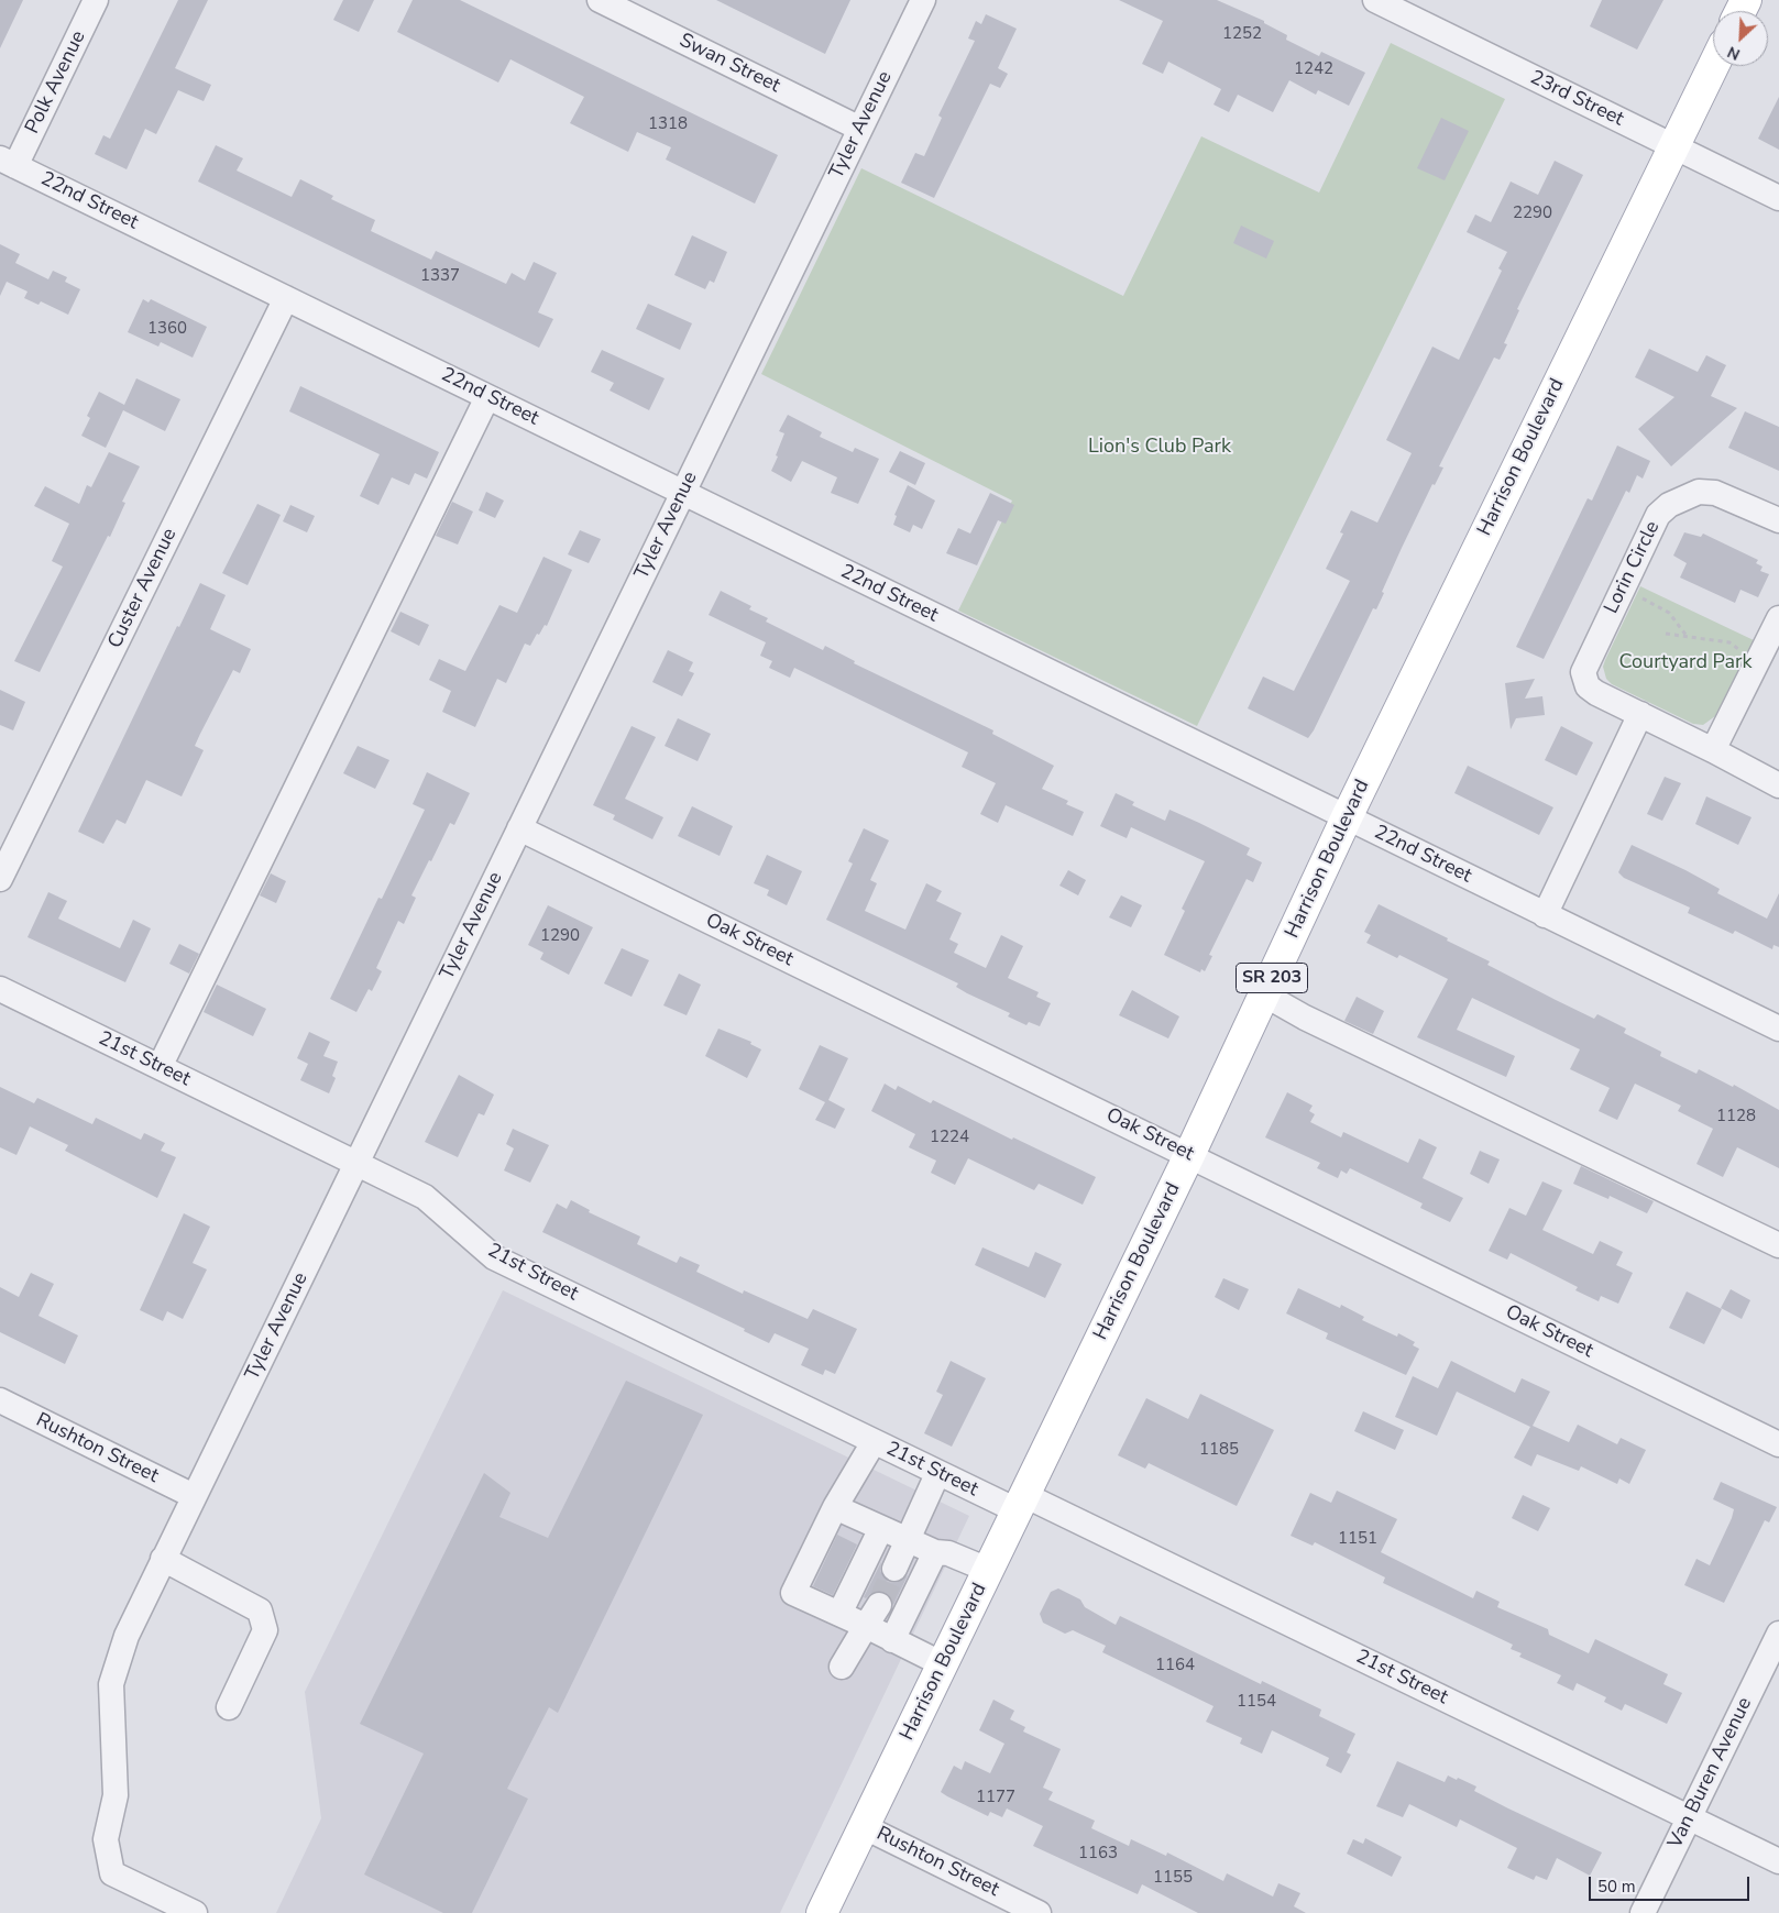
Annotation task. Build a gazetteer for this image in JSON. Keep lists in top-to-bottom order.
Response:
{
  "streets": {
    "main road": ["Harrison Boulevard", "SR 203"],
    "street": [
      "Swan Street",
      "Polk Avenue",
      "23rd Street",
      "Tyler Avenue",
      "22nd Street",
      "Lorin Circle",
      "Custer Avenue",
      "Oak Street",
      "21st Street",
      "Rushton Street",
      "Van Buren Avenue"
    ]
  },
  "crossings": [
    ["Swan Street", "Tyler Avenue"],
    ["Polk Avenue", "22nd Street"],
    ["23rd Street", "Harrison Boulevard"],
    ["Tyler Avenue", "22nd Street"],
    ["Tyler Avenue", "Oak Street"],
    ["Tyler Avenue", "21st Street"],
    ["Tyler Avenue", "Rushton Street"],
    ["22nd Street", "Harrison Boulevard"],
    ["22nd Street", "Custer Avenue"],
    ["Harrison Boulevard", "Oak Street"],
    ["Harrison Boulevard", "21st Street"],
    ["Harrison Boulevard", "Rushton Street"],
    ["21st Street", "Van Buren Avenue"]
  ],
  "parks": ["Lion's Club Park", "Courtyard Park"],
  "house_numbers": [
    "1252",
    "1242",
    "1318",
    "2290",
    "1337",
    "1360",
    "1290",
    "1128",
    "1224",
    "1185",
    "1151",
    "1164",
    "1154",
    "1177",
    "1163",
    "1155"
  ],
  "scale_bar": "50 m",
  "north": "bottom left"
}
